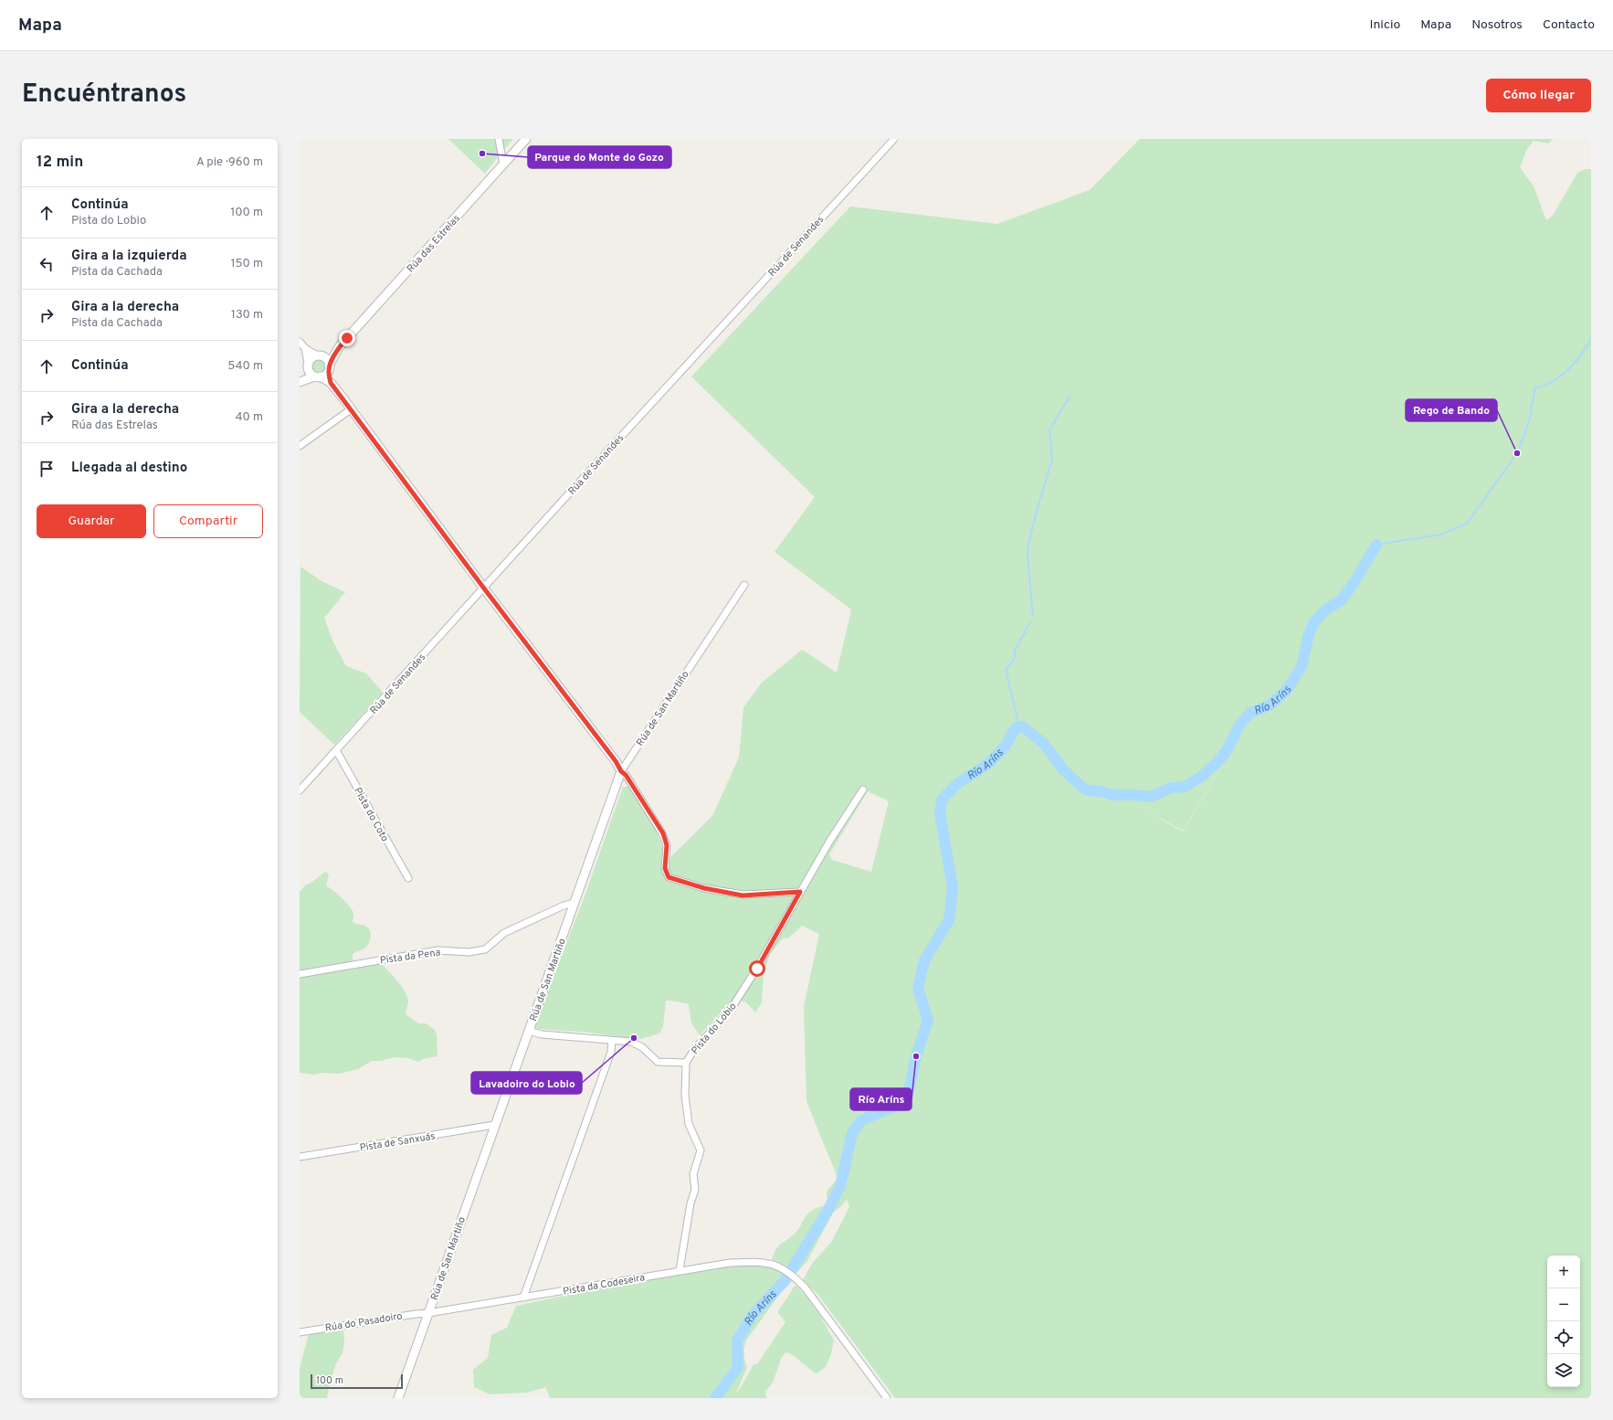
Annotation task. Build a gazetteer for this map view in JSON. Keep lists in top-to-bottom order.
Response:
{
  "streets": {
    "street": [
      "Rúa das Estrelas",
      "Rúa de Senandes",
      "Rúa de San Martiño",
      "Pista do Coto",
      "Pista da Pena",
      "Pista do Lobio",
      "Pista de Sanxuás",
      "Pista da Codeseira",
      "Rúa do Pasadoiro"
    ]
  },
  "crossings": [
    ["Rúa de Senandes", "Pista do Coto"],
    ["Rúa de San Martiño", "Pista da Pena"],
    ["Rúa de San Martiño", "Pista do Lobio"],
    ["Rúa de San Martiño", "Pista de Sanxuás"],
    ["Rúa de San Martiño", "Pista da Codeseira"],
    ["Rúa de San Martiño", "Rúa do Pasadoiro"],
    ["Pista do Lobio", "Pista da Codeseira"],
    ["Pista da Codeseira", "Rúa do Pasadoiro"]
  ],
  "water": ["Río Aríns"],
  "places": [
    "Parque do Monte do Gozo",
    "Rego de Bando",
    "Lavadoiro do Lobio",
    "Río Aríns"
  ],
  "scale_bar": "100 m",
  "page": {
    "header": "Mapa",
    "nav": [
      "Inicio",
      "Mapa",
      "Nosotros",
      "Contacto"
    ],
    "title": "Encuéntranos",
    "buttons": [
      "Cómo llegar",
      ["Guardar", "Compartir"]
    ],
    "heading": ["12 min", "A pie · 960 m"],
    "list": [
      ["Continúa", "Pista do Lobio", "100 m"],
      ["Gira a la izquierda", "Pista da Cachada", "150 m"],
      ["Gira a la derecha", "Pista da Cachada", "130 m"],
      ["Continúa", "540 m"],
      ["Gira a la derecha", "Rúa das Estrelas", "40 m"],
      "Llegada al destino"
    ],
    "map_buttons": ["+", "−"],
    "scale": "100 m"
  }
}
